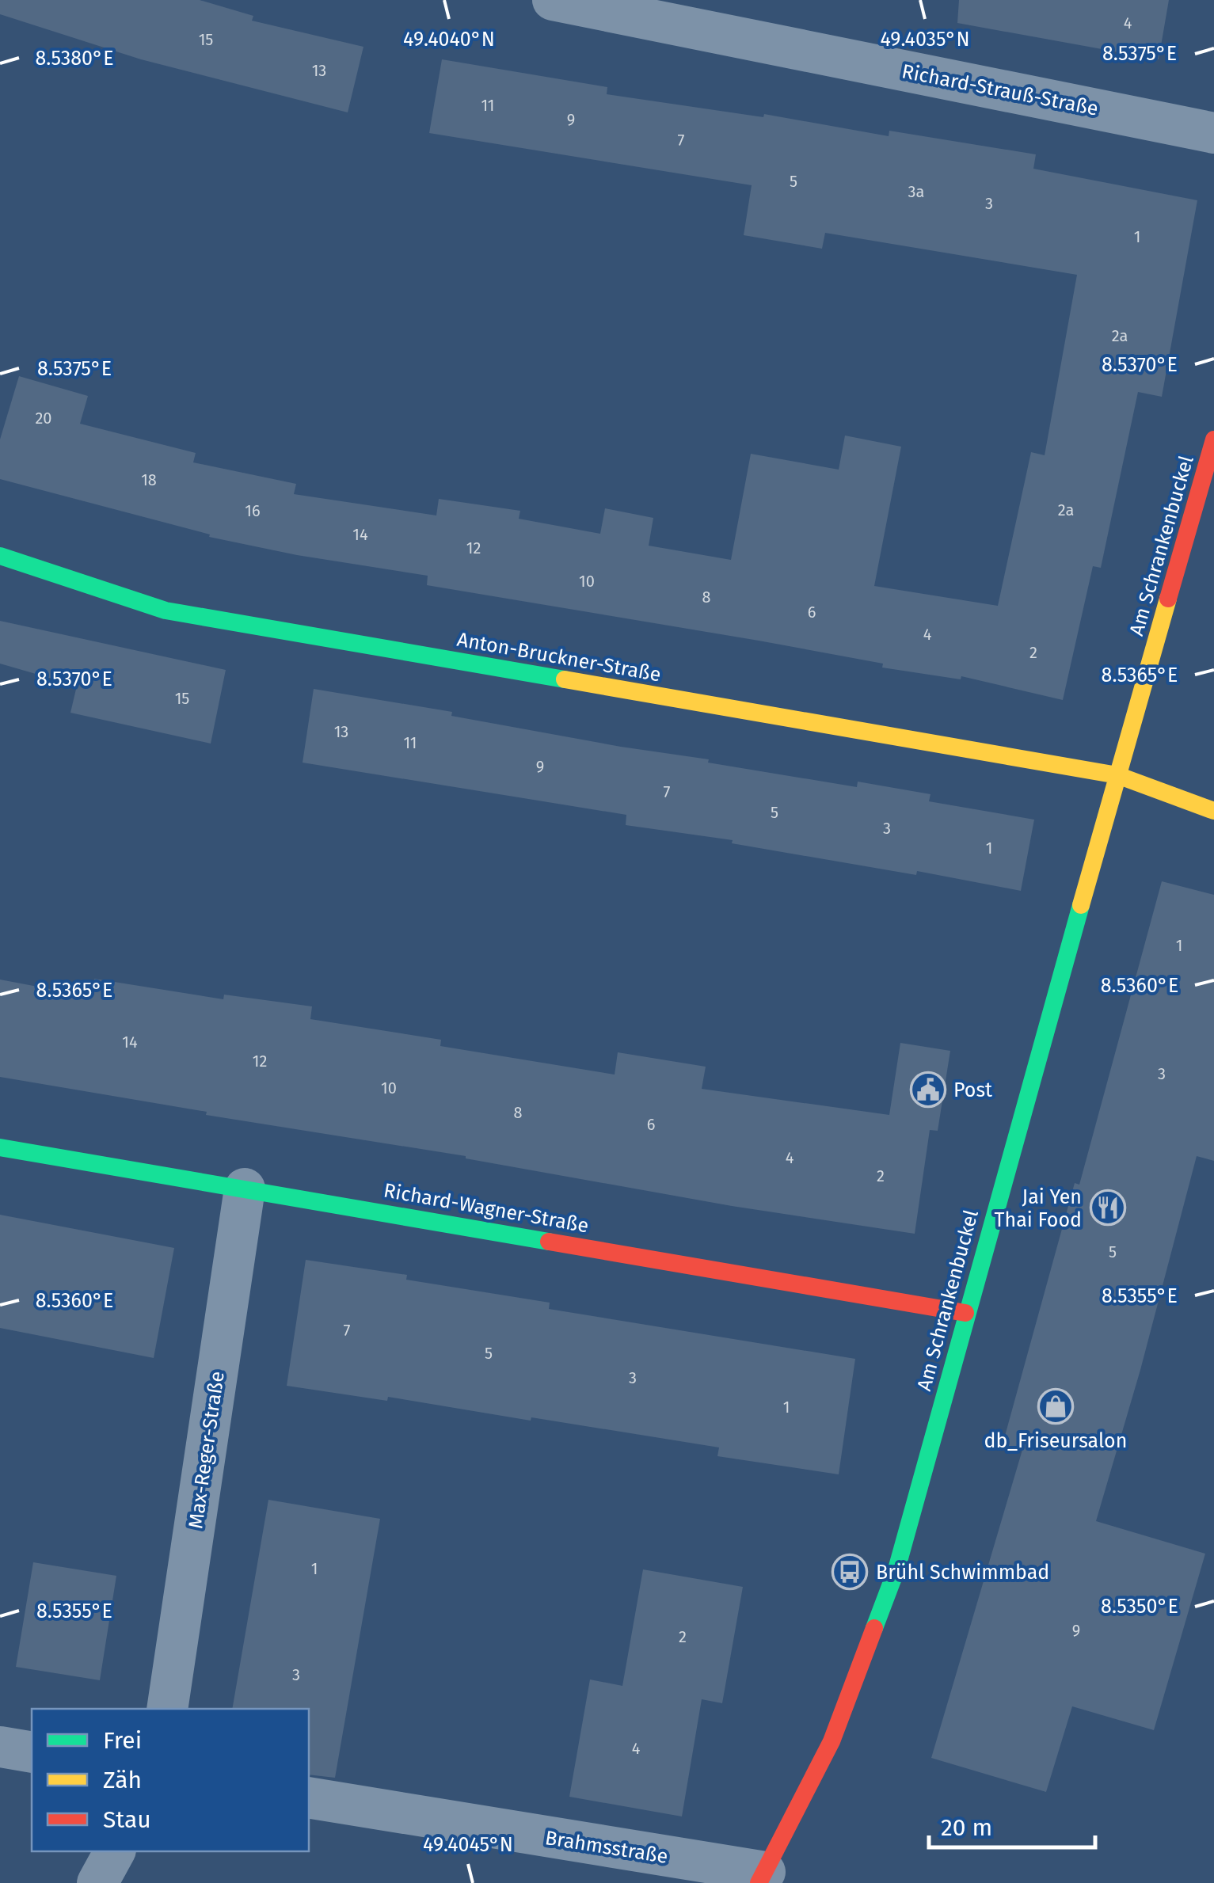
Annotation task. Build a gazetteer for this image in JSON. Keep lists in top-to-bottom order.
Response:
{
  "streets": {
    "street": [
      "Richard-Strauß-Straße",
      "Am Schrankenbuckel",
      "Anton-Bruckner-Straße",
      "Richard-Wagner-Straße",
      "Max-Reger-Straße",
      "Brahmsstraße"
    ]
  },
  "crossings": [
    ["Am Schrankenbuckel", "Anton-Bruckner-Straße"],
    ["Am Schrankenbuckel", "Richard-Wagner-Straße"],
    ["Am Schrankenbuckel", "Brahmsstraße"],
    ["Richard-Wagner-Straße", "Max-Reger-Straße"]
  ],
  "places": {
    "public building": ["Post"],
    "restaurant": ["Jai Yen Thai Food"],
    "shop": ["db_Friseursalon"],
    "bus stop": ["Brühl Schwimmbad"]
  },
  "house_numbers": [
    "4",
    "15",
    "13",
    "11",
    "9",
    "7",
    "5",
    "3a",
    "3",
    "1",
    "2a",
    "20",
    "18",
    "2a",
    "16",
    "14",
    "12",
    "10",
    "8",
    "6",
    "4",
    "2",
    "15",
    "13",
    "11",
    "9",
    "7",
    "5",
    "3",
    "1",
    "1",
    "14",
    "12",
    "3",
    "10",
    "8",
    "6",
    "4",
    "2",
    "5",
    "7",
    "5",
    "3",
    "1",
    "1",
    "9",
    "2",
    "3",
    "4"
  ],
  "legend": ["Frei", "Zäh", "Stau"],
  "scale_bar": "20 m",
  "coordinates": [
    "49.4040°N",
    "49.4035°N",
    "8.5375°E",
    "8.5380°E",
    "8.5370°E",
    "8.5365°E",
    "8.5360°E",
    "8.5355°E",
    "8.5350°E",
    "49.4045°N"
  ]
}
